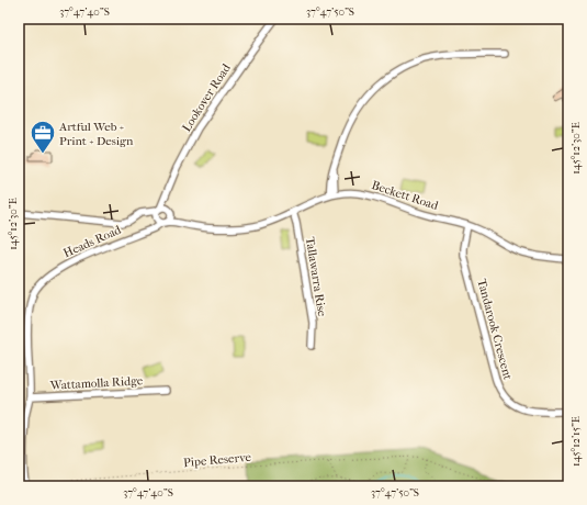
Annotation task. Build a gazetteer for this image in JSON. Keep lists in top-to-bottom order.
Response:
{
  "streets": {
    "street": [
      "Lookover Road",
      "Beckett Road",
      "Heads Road",
      "Tallawarra Rise",
      "Tandarook Crescent",
      "Wattamolla Ridge"
    ],
    "path": ["Pipe Reserve"]
  },
  "crossings": [
    ["Lookover Road", "Beckett Road"],
    ["Beckett Road", "Heads Road"],
    ["Beckett Road", "Tallawarra Rise"],
    ["Beckett Road", "Tandarook Crescent"],
    ["Heads Road", "Wattamolla Ridge"],
    ["Heads Road", "Pipe Reserve"]
  ],
  "places": {
    "office": ["Artful Web + Print + Design"]
  },
  "coordinates": [
    "37°47'40\"S",
    "37°47'50\"S",
    "145°12'30\"E",
    "145°12'15\"E"
  ]
}
